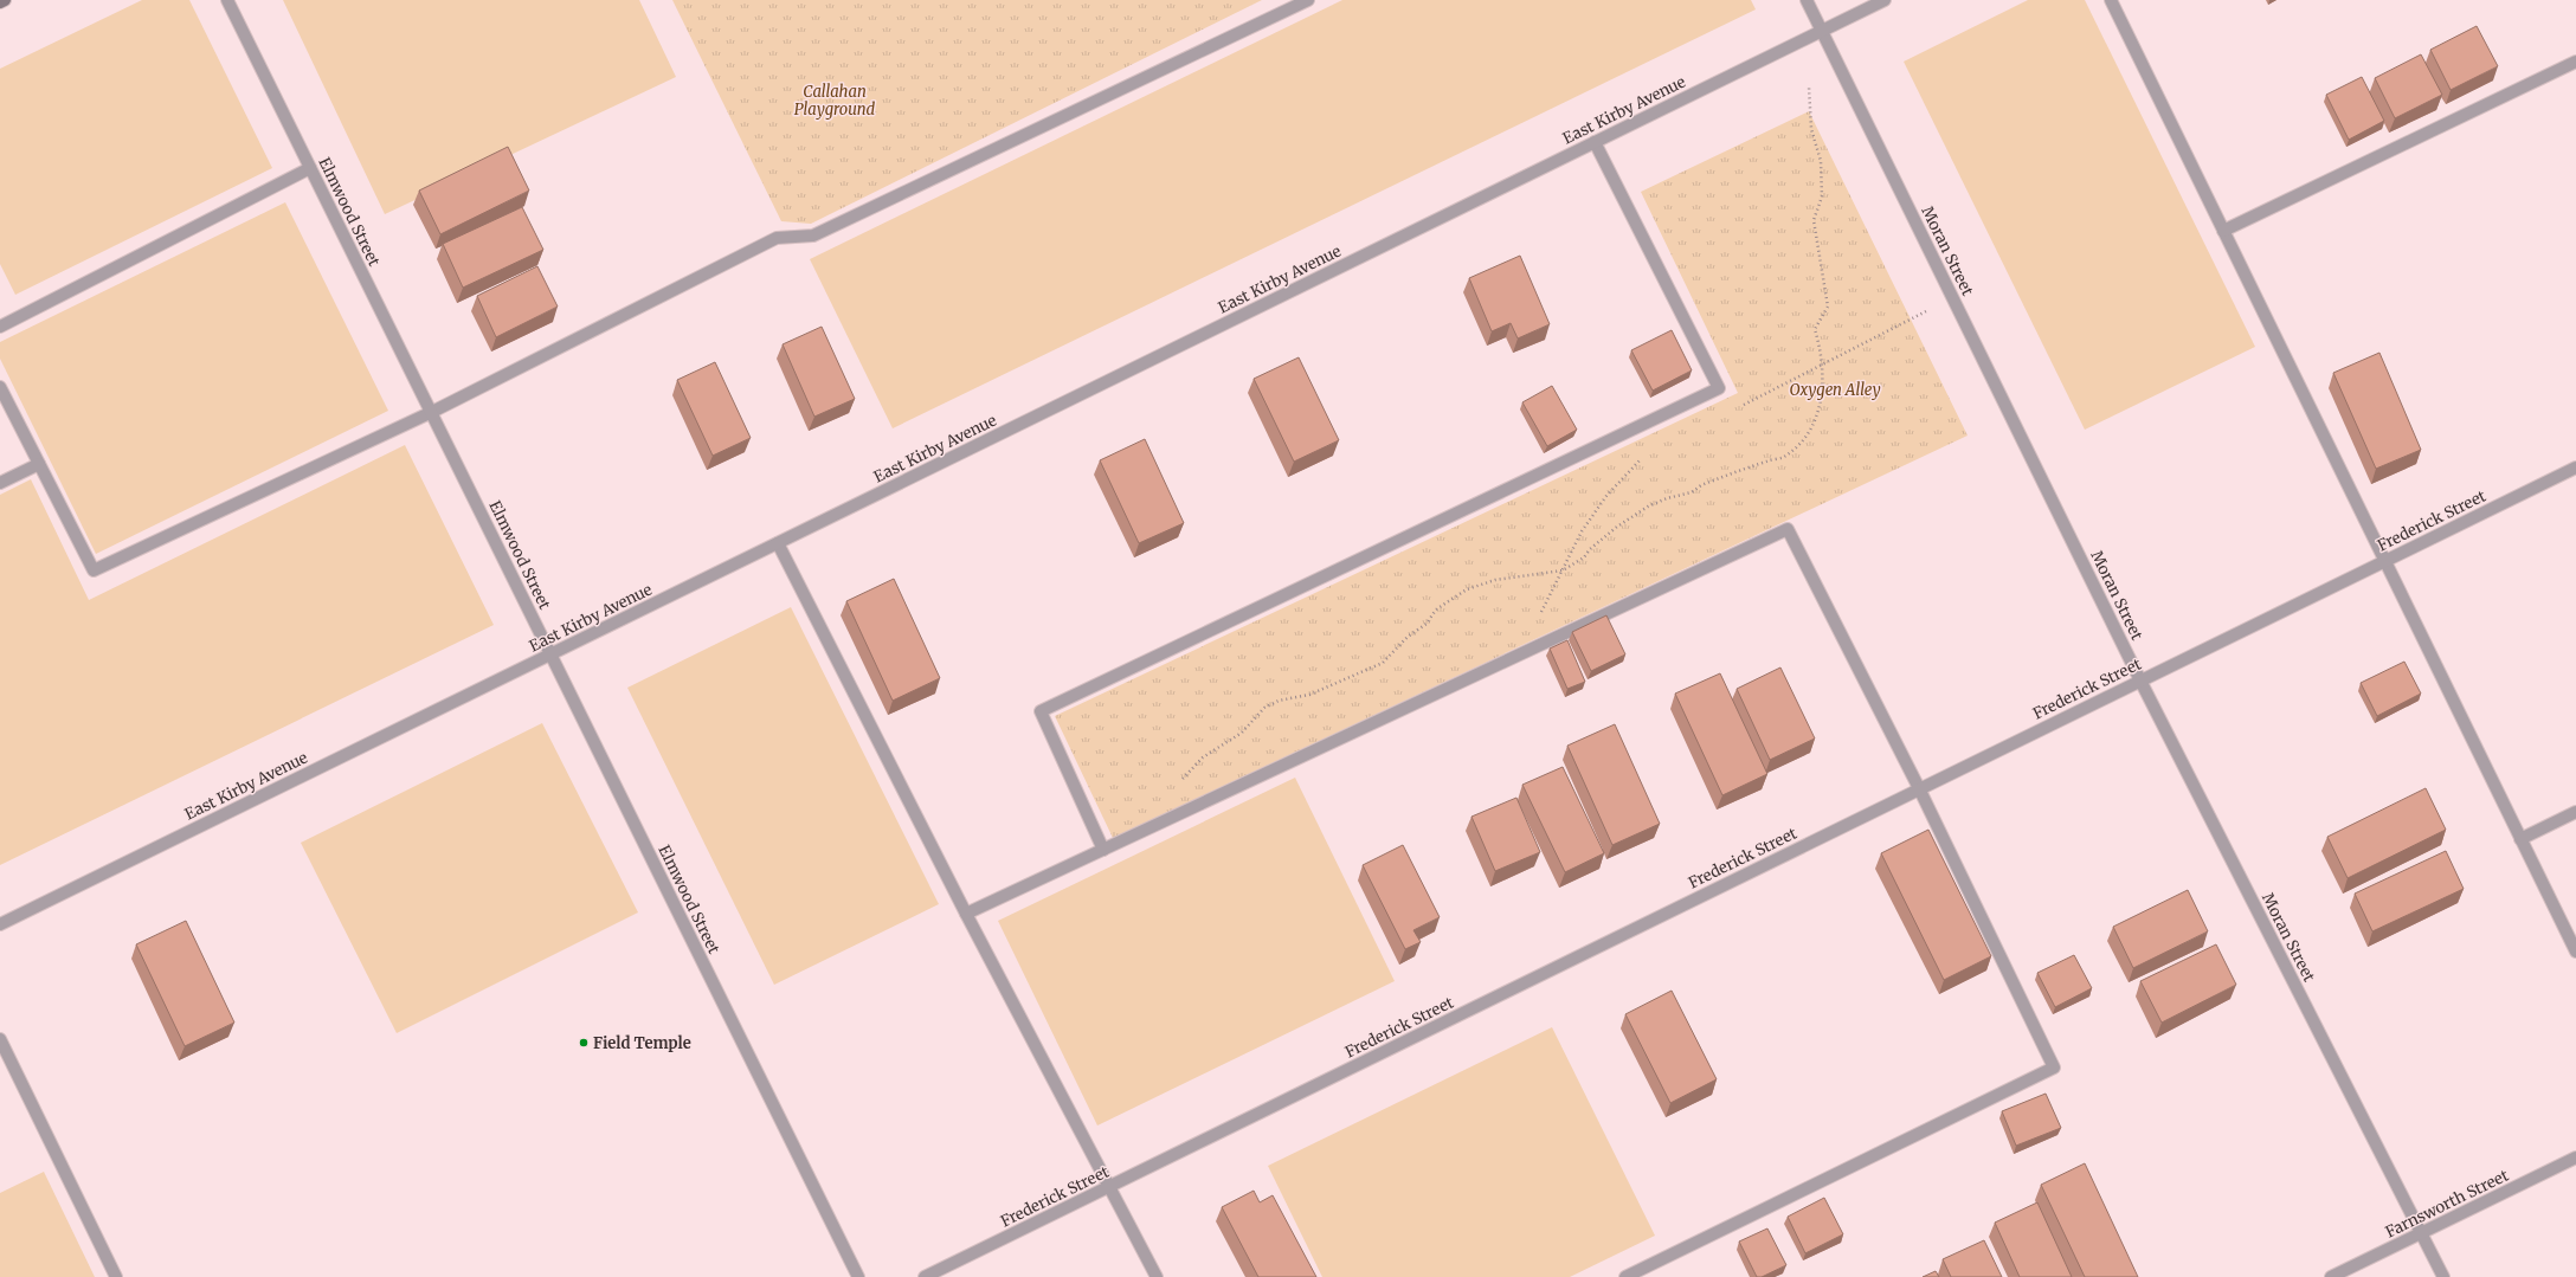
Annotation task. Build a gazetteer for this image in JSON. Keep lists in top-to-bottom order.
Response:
{
  "streets": {
    "street": [
      "East Kirby Avenue",
      "Elmwood Street",
      "Moran Street",
      "Frederick Street",
      "Farnsworth Street"
    ]
  },
  "crossings": [
    ["East Kirby Avenue", "Elmwood Street"],
    ["East Kirby Avenue", "Moran Street"],
    ["Moran Street", "Frederick Street"],
    ["Moran Street", "Farnsworth Street"]
  ],
  "parks": ["Callahan Playground", "Oxygen Alley"],
  "places": ["Field Temple"]
}
